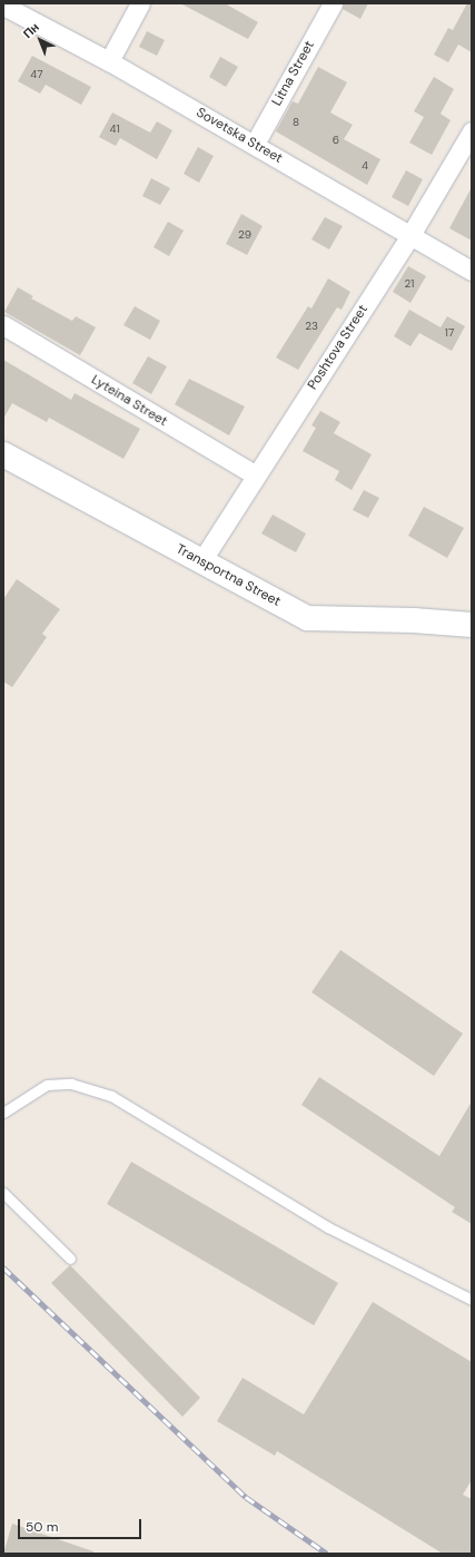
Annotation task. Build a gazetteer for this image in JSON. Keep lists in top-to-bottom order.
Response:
{
  "streets": {
    "street": [
      "Litna Street",
      "Sovetska Street",
      "Poshtova Street",
      "Lyteina Street",
      "Transportna Street"
    ]
  },
  "crossings": [
    ["Litna Street", "Sovetska Street"],
    ["Sovetska Street", "Poshtova Street"],
    ["Poshtova Street", "Lyteina Street"],
    ["Poshtova Street", "Transportna Street"]
  ],
  "house_numbers": [
    "47",
    "8",
    "41",
    "6",
    "4",
    "29",
    "21",
    "23",
    "17"
  ],
  "scale_bar": "50 m",
  "north": "top left"
}
